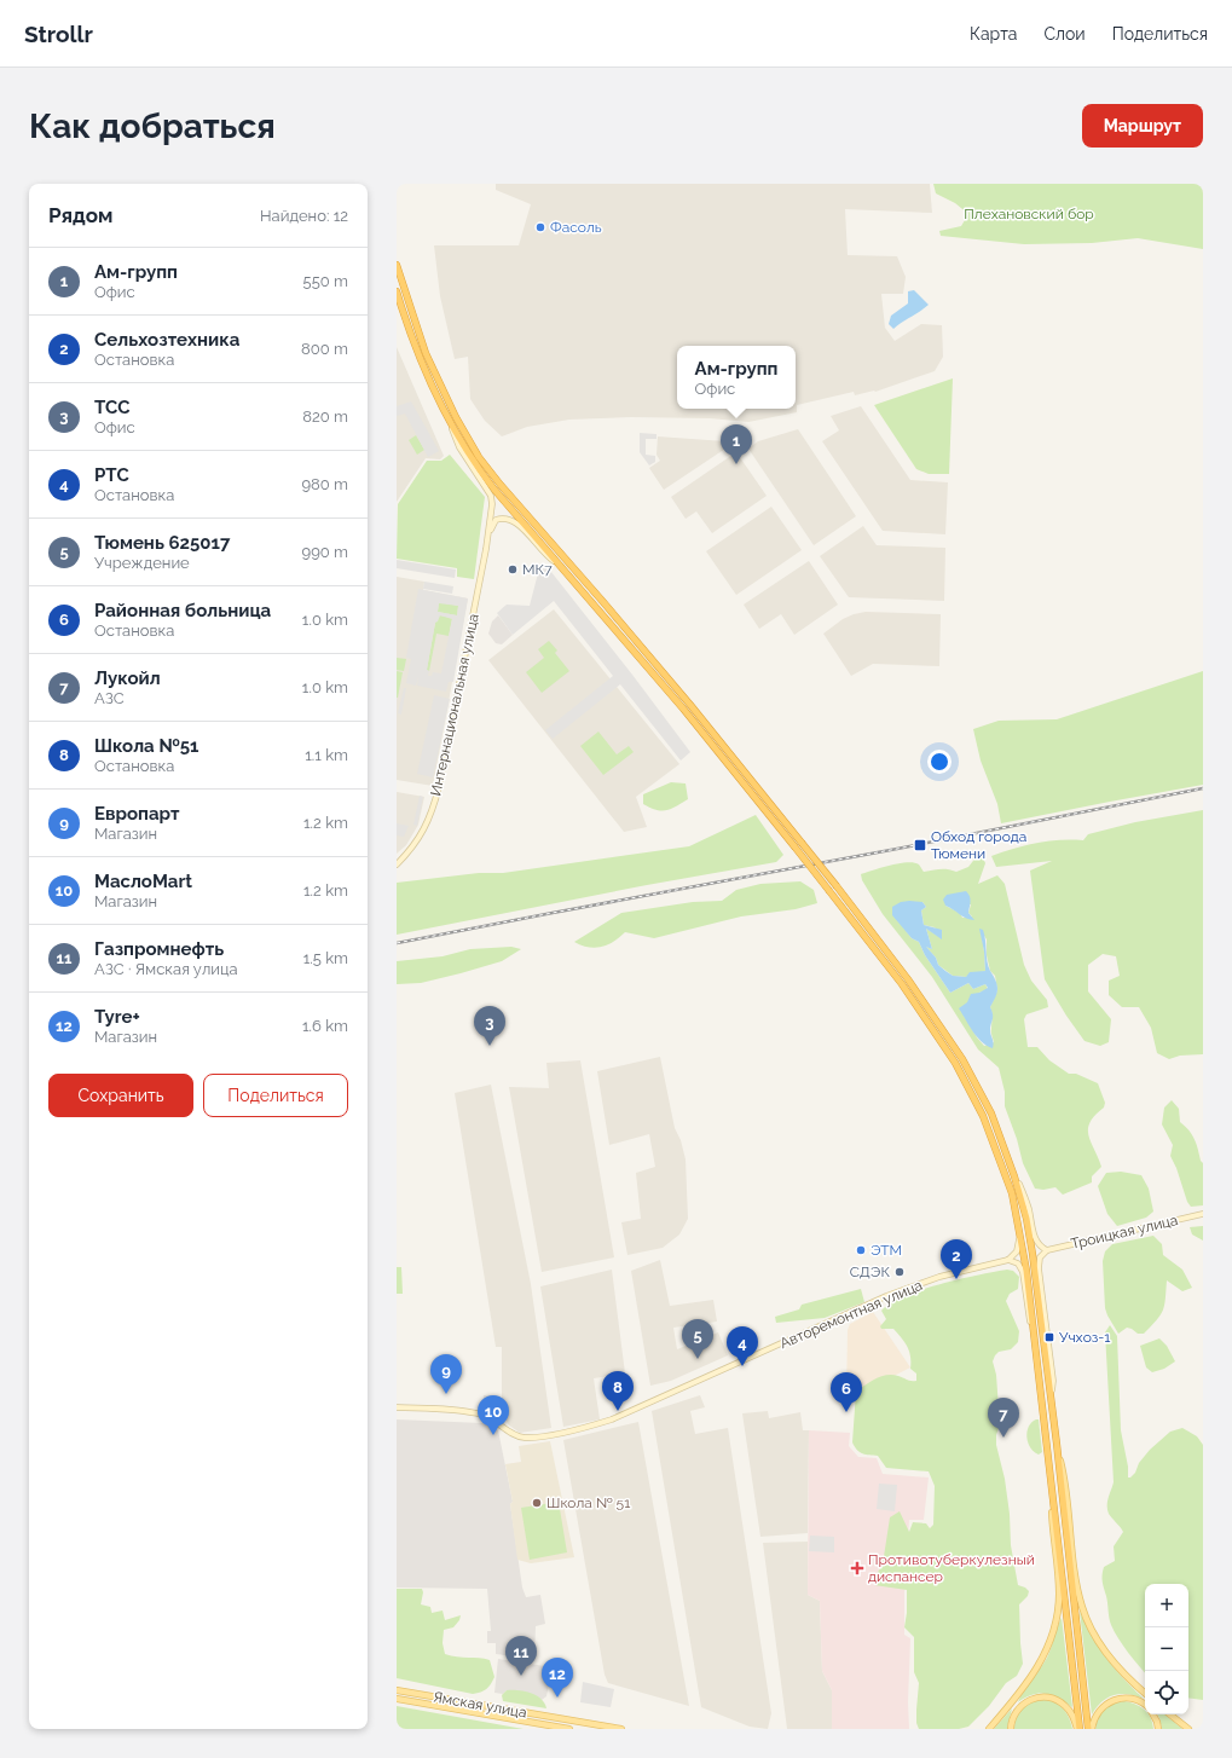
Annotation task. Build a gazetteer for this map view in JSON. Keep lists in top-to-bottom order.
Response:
{
  "streets": {
    "main road": ["Ямская улица"],
    "street": ["Интернациональная улица", "Троицкая улица", "Авторемонтная улица"]
  },
  "parks": ["Плехановский бор"],
  "places": {
    "other": [
      "Фасоль",
      "МК7",
      "ЭТМ",
      "СДЭК",
      "Школа № 51"
    ],
    "transit": ["Обход города Тюмени", "Учхоз-1"],
    "health": ["Противотуберкулезный диспансер"]
  },
  "page": {
    "header": "Strollr",
    "nav": ["Карта", "Слои", "Поделиться"],
    "buttons": [
      "Маршрут",
      ["Сохранить", "Поделиться"]
    ],
    "title": "Как добраться",
    "heading": ["Рядом", "Найдено: 12"],
    "list": [
      {
        "mark": "1",
        "name": "Ам-групп",
        "note": "Офис",
        "value": "550 m"
      },
      {
        "mark": "2",
        "name": "Сельхозтехника",
        "note": "Остановка",
        "value": "800 m"
      },
      {
        "mark": "3",
        "name": "ТСС",
        "note": "Офис",
        "value": "820 m"
      },
      {
        "mark": "4",
        "name": "РТС",
        "note": "Остановка",
        "value": "980 m"
      },
      {
        "mark": "5",
        "name": "Тюмень 625017",
        "note": "Учреждение",
        "value": "990 m"
      },
      {
        "mark": "6",
        "name": "Районная больница",
        "note": "Остановка",
        "value": "1.0 km"
      },
      {
        "mark": "7",
        "name": "Лукойл",
        "note": "АЗС",
        "value": "1.0 km"
      },
      {
        "mark": "8",
        "name": "Школа №51",
        "note": "Остановка",
        "value": "1.1 km"
      },
      {
        "mark": "9",
        "name": "Европарт",
        "note": "Магазин",
        "value": "1.2 km"
      },
      {
        "mark": "10",
        "name": "МаслоMart",
        "note": "Магазин",
        "value": "1.2 km"
      },
      {
        "mark": "11",
        "name": "Газпромнефть",
        "note": "АЗС · Ямская улица",
        "value": "1.5 km"
      },
      {
        "mark": "12",
        "name": "Tyre+",
        "note": "Магазин",
        "value": "1.6 km"
      }
    ],
    "popup": ["Ам-групп", "Офис"],
    "pins": [
      "1",
      "3",
      "2",
      "5",
      "4",
      "9",
      "8",
      "6",
      "10",
      "7",
      "11",
      "12"
    ],
    "map_buttons": ["+", "−"]
  }
}
